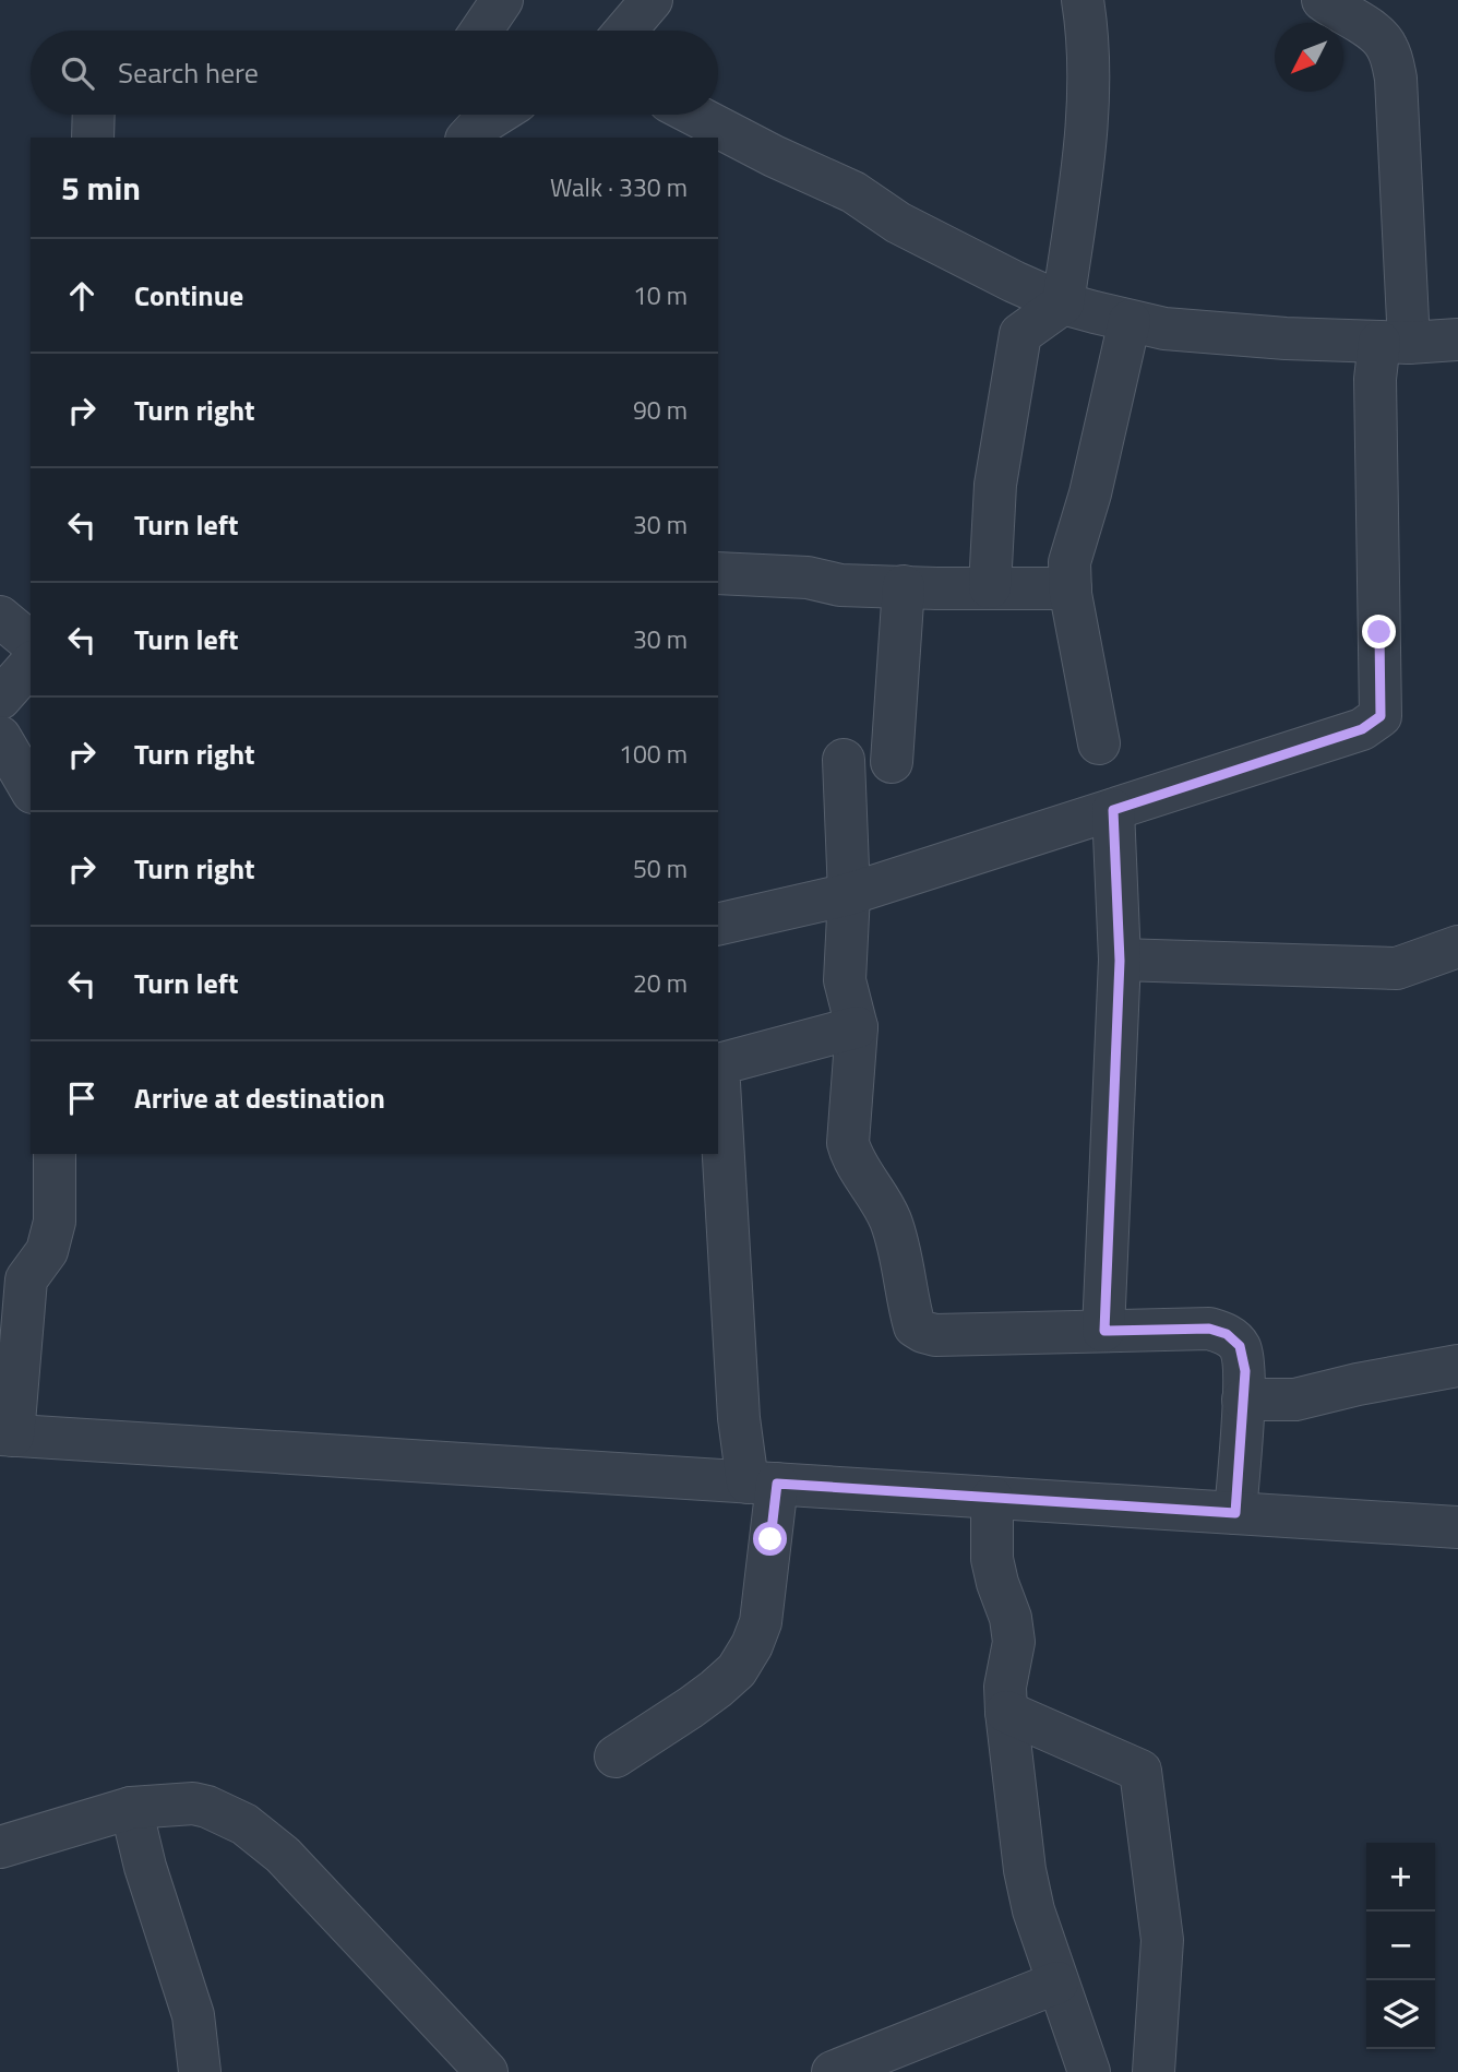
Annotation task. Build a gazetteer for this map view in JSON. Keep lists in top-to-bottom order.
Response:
{
  "north": "bottom left",
  "page": {
    "search": "Search here",
    "heading": ["5 min", "Walk · 330 m"],
    "list": [
      ["Continue", "10 m"],
      ["Turn right", "90 m"],
      ["Turn left", "30 m"],
      ["Turn left", "30 m"],
      ["Turn right", "100 m"],
      ["Turn right", "50 m"],
      ["Turn left", "20 m"],
      "Arrive at destination"
    ],
    "map_buttons": ["+", "−"]
  }
}
